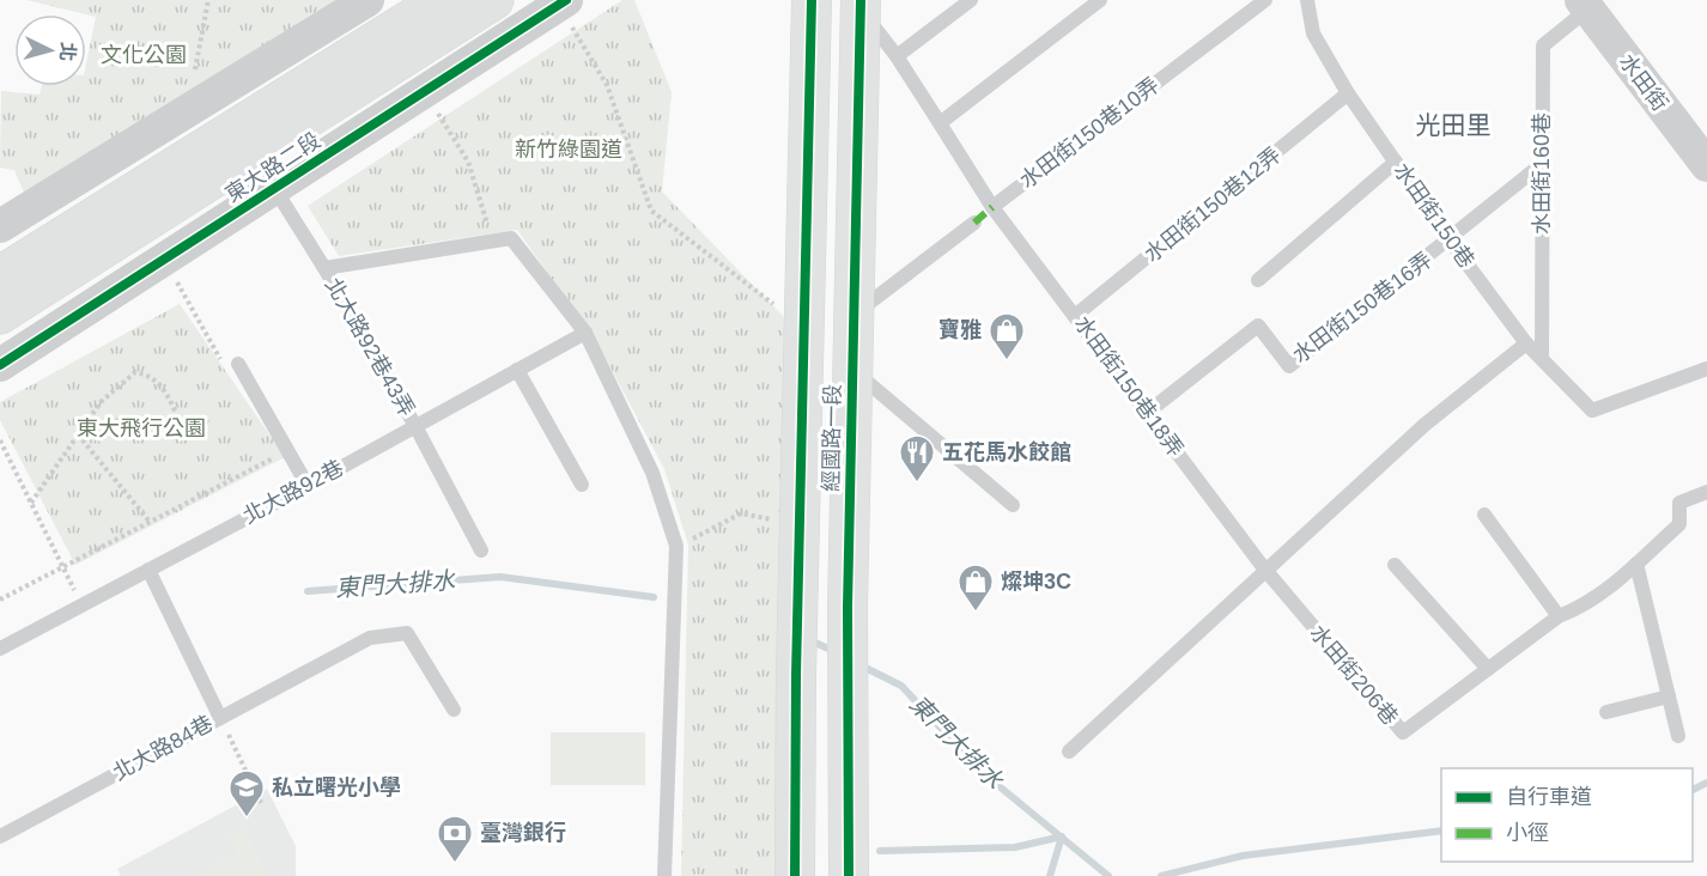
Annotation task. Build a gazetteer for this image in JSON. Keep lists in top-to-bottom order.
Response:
{
  "streets": {
    "main road": ["東大路二段", "經國路一段"],
    "street": ["水田街"],
    "lane": [
      "水田街150巷10弄",
      "水田街160巷",
      "水田街150巷12弄",
      "水田街150巷",
      "水田街150巷16弄",
      "北大路92巷43弄",
      "水田街150巷18弄",
      "北大路92巷",
      "水田街206巷",
      "北大路84巷"
    ]
  },
  "crossings": [
    ["水田街", "水田街160巷"],
    ["水田街150巷10弄", "水田街150巷18弄"],
    ["水田街160巷", "水田街150巷"],
    ["水田街150巷12弄", "水田街150巷"],
    ["水田街150巷12弄", "水田街150巷18弄"],
    ["水田街150巷", "水田街150巷16弄"],
    ["水田街150巷16弄", "水田街150巷18弄"],
    ["北大路92巷43弄", "北大路92巷"],
    ["水田街150巷18弄", "水田街206巷"],
    ["北大路92巷", "北大路84巷"]
  ],
  "districts": ["光田里"],
  "water": ["東門大排水"],
  "parks": ["文化公園", "新竹綠園道", "東大飛行公園"],
  "places": {
    "shop": ["寶雅", "燦坤3C"],
    "restaurant": ["五花馬水餃館"],
    "school or university": ["私立曙光小學"],
    "bank": ["臺灣銀行"]
  },
  "legend": ["自行車道", "小徑"],
  "north": "right"
}
